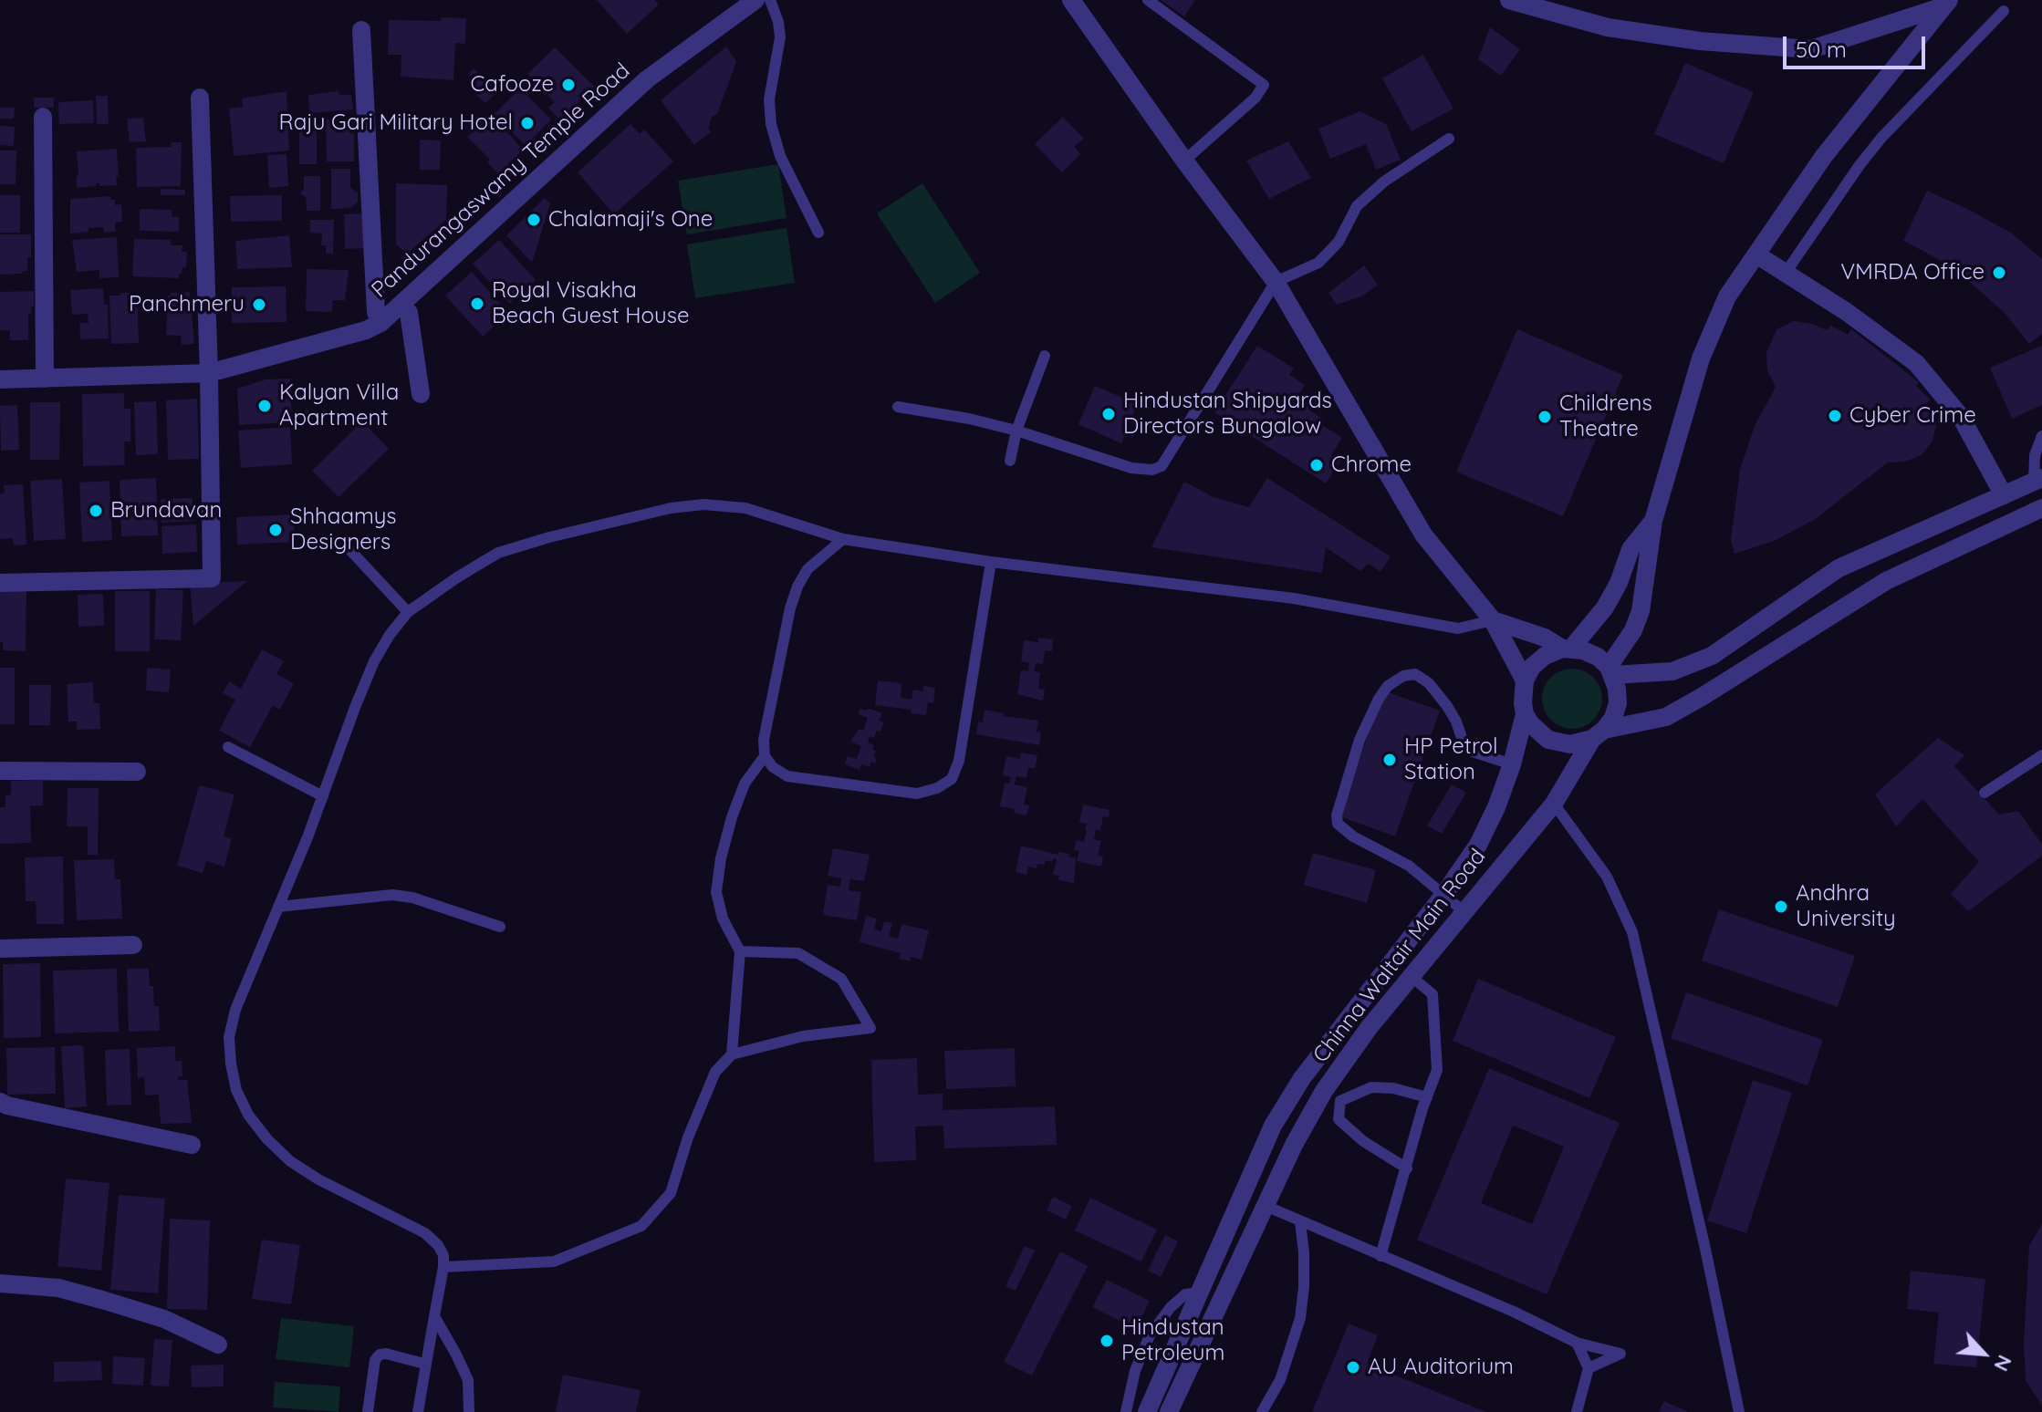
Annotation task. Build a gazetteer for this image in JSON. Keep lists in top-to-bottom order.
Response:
{
  "streets": {
    "street": ["Pandurangaswamy Temple Road", "Chinna Waltair Main Road"]
  },
  "places": [
    "Cafooze",
    "Raju Gari Military Hotel",
    "Chalamaji's One",
    "VMRDA Office",
    "Royal Visakha Beach Guest House",
    "Panchmeru",
    "Kalyan Villa Apartment",
    "Hindustan Shipyards Directors Bungalow",
    "Cyber Crime",
    "Childrens Theatre",
    "Chrome",
    "Brundavan",
    "Shhaamys Designers",
    "HP Petrol Station",
    "Andhra University",
    "Hindustan Petroleum",
    "AU Auditorium"
  ],
  "scale_bar": "50 m",
  "north": "bottom right"
}
